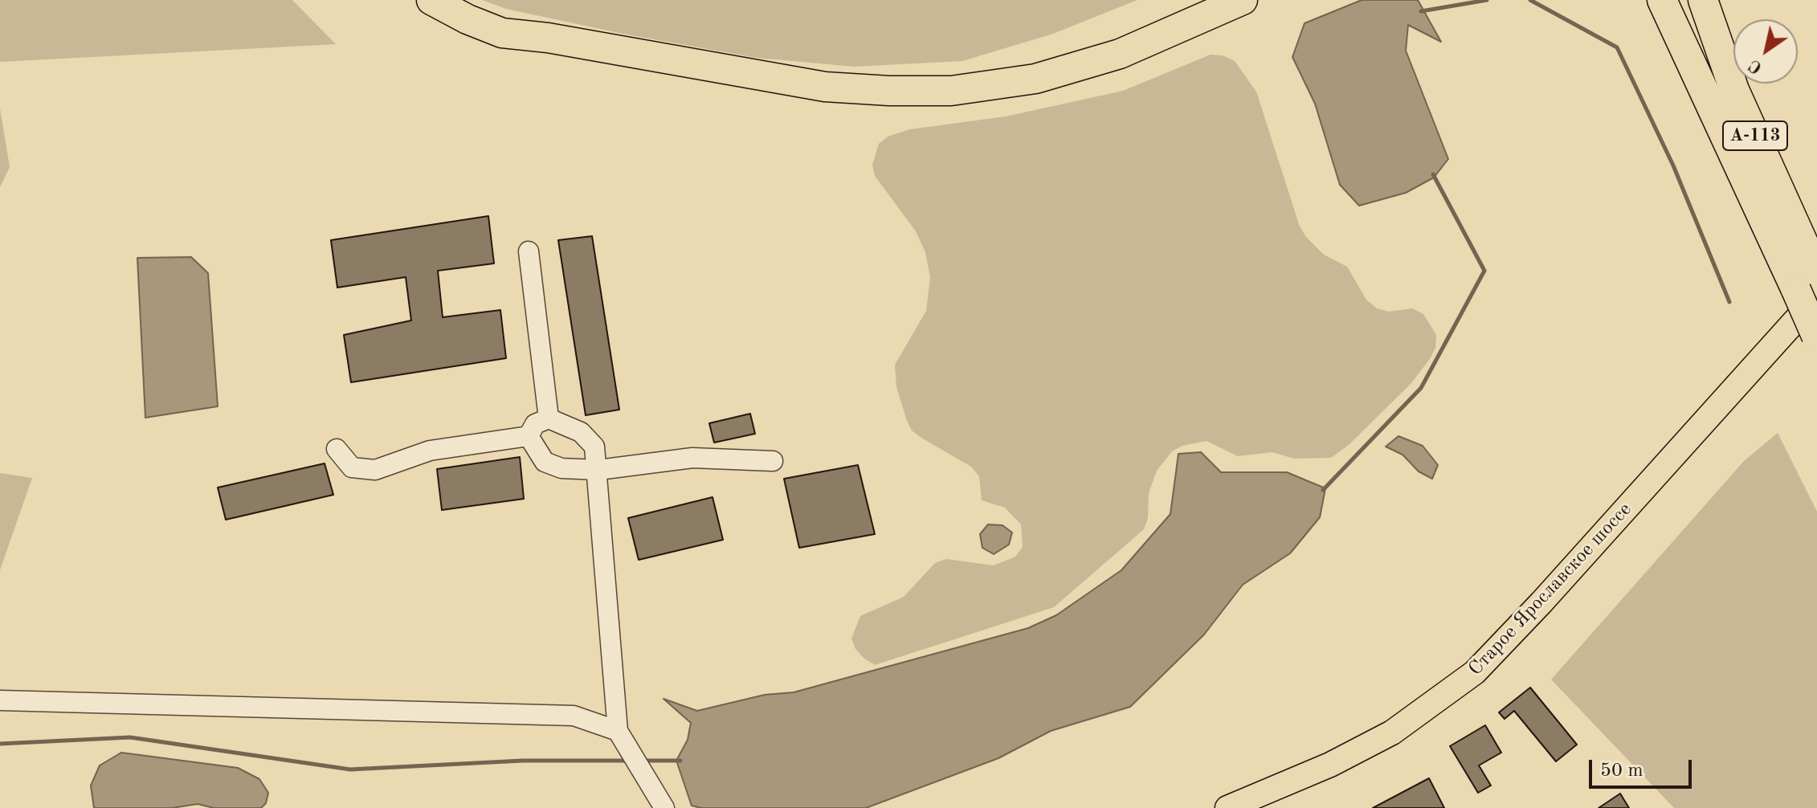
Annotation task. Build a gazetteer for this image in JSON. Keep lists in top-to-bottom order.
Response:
{
  "streets": {
    "highway": ["А-113"],
    "main road": ["Старое Ярославское шоссе"]
  },
  "crossings": [
    ["А-113", "Старое Ярославское шоссе"]
  ],
  "scale_bar": "50 m",
  "north": "bottom left"
}
